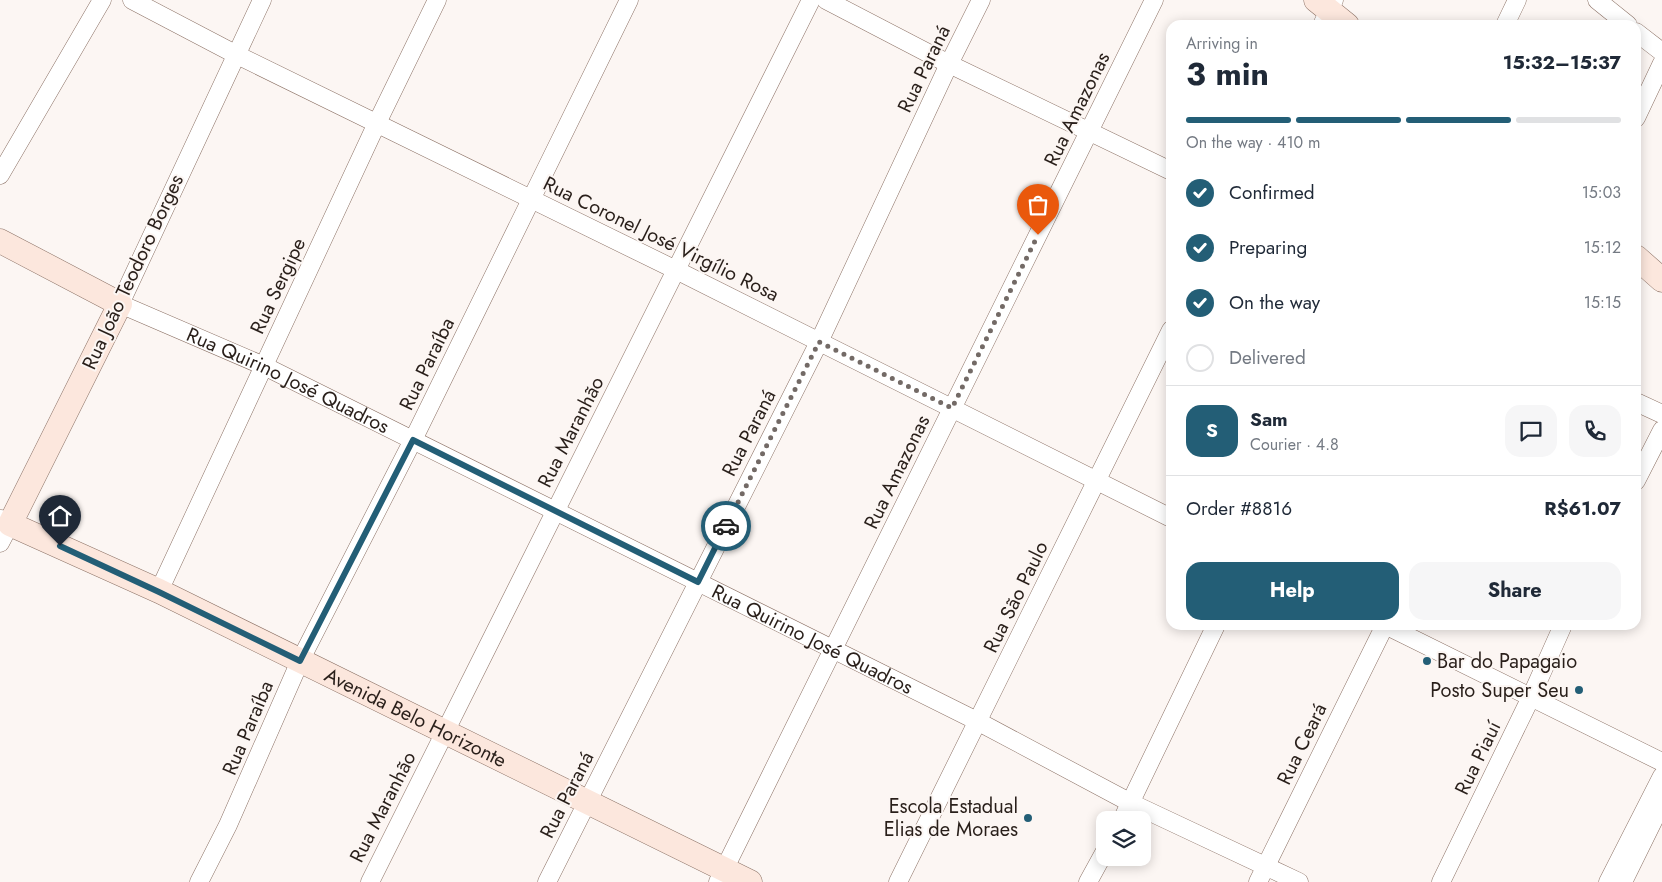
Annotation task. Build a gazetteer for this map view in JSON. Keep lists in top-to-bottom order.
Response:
{
  "streets": {
    "street": [
      "Rua Paraná",
      "Rua Amazonas",
      "Rua Coronel José Virgílio Rosa",
      "Rua João Teodoro Borges",
      "Rua Sergipe",
      "Rua Paraíba",
      "Rua Quirino José Quadros",
      "Rua Maranhão",
      "Rua São Paulo",
      "Avenida Belo Horizonte",
      "Rua Ceará",
      "Rua Piauí"
    ]
  },
  "crossings": [
    ["Rua Paraná", "Rua Coronel José Virgílio Rosa"],
    ["Rua Paraná", "Rua Quirino José Quadros"],
    ["Rua Paraná", "Avenida Belo Horizonte"],
    ["Rua Amazonas", "Rua Coronel José Virgílio Rosa"],
    ["Rua Amazonas", "Rua Quirino José Quadros"],
    ["Rua Amazonas", "Avenida Belo Horizonte"],
    ["Rua Coronel José Virgílio Rosa", "Rua João Teodoro Borges"],
    ["Rua Coronel José Virgílio Rosa", "Rua Sergipe"],
    ["Rua Coronel José Virgílio Rosa", "Rua Paraíba"],
    ["Rua Coronel José Virgílio Rosa", "Rua Maranhão"],
    ["Rua Coronel José Virgílio Rosa", "Rua São Paulo"],
    ["Rua João Teodoro Borges", "Rua Quirino José Quadros"],
    ["Rua João Teodoro Borges", "Avenida Belo Horizonte"],
    ["Rua Sergipe", "Rua Quirino José Quadros"],
    ["Rua Sergipe", "Avenida Belo Horizonte"],
    ["Rua Paraíba", "Rua Quirino José Quadros"],
    ["Rua Paraíba", "Avenida Belo Horizonte"],
    ["Rua Quirino José Quadros", "Rua Maranhão"],
    ["Rua Quirino José Quadros", "Rua São Paulo"],
    ["Rua Quirino José Quadros", "Rua Ceará"],
    ["Rua Maranhão", "Avenida Belo Horizonte"]
  ],
  "places": ["Bar do Papagaio", "Posto Super Seu", "Escola Estadual Elias de Moraes"],
  "page": {
    "heading": ["3 min", "Arriving in", "15:32–15:37"],
    "panel": [
      "Sam",
      "Courier · 4.8",
      "Order #8816",
      "R$61.07"
    ],
    "bar": "On the way · 410 m",
    "list": [
      ["Confirmed", "15:03"],
      ["Preparing", "15:12"],
      ["On the way", "15:15"],
      "Delivered"
    ],
    "round": "S",
    "buttons": ["Help", "Share"]
  }
}
